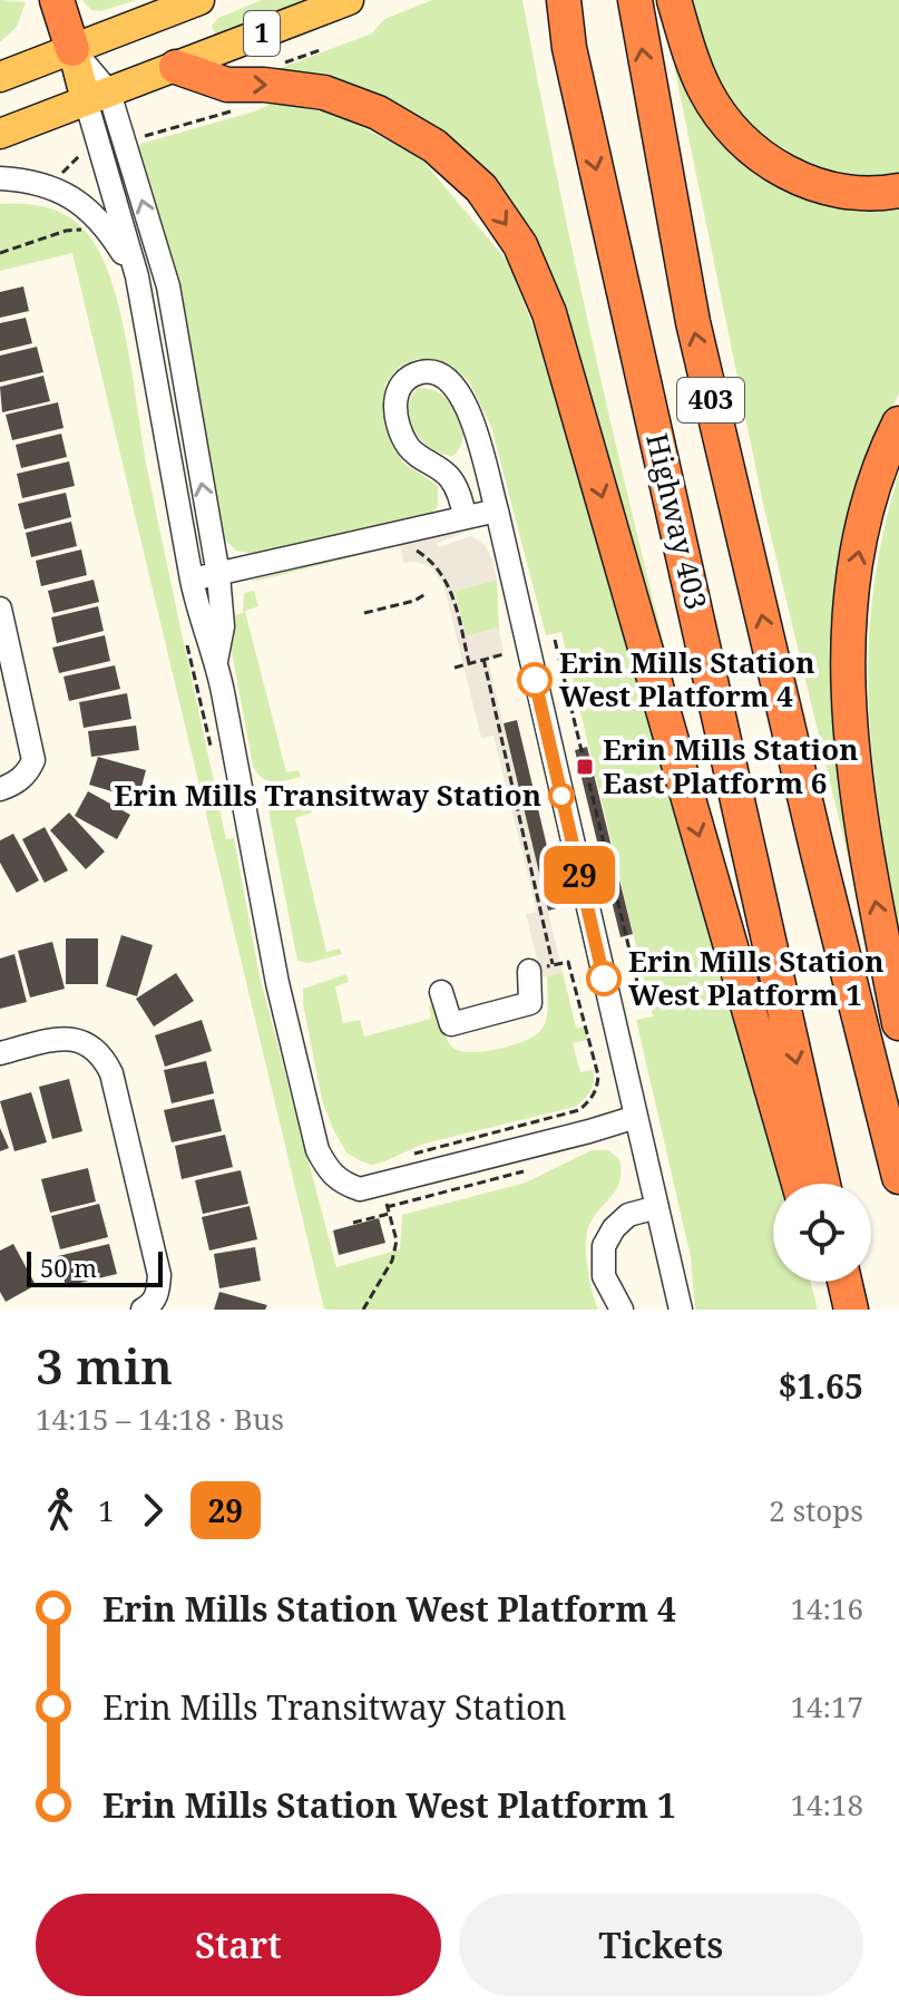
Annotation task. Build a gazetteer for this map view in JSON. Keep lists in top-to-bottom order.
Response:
{
  "streets": {
    "highway": ["403", "Highway 403"],
    "main road": ["1"]
  },
  "places": {
    "other": ["Erin Mills Station West Platform 4", "Erin Mills Transitway Station", "Erin Mills Station West Platform 1"],
    "transit": ["Erin Mills Station East Platform 6"]
  },
  "lines": ["bus line 29"],
  "scale_bar": "50 m",
  "page": {
    "on_map": "29",
    "scale": "50 m",
    "heading": ["3 min", "14:15 – 14:18 · Bus", "$1.65"],
    "legs": ["1", "29", "2 stops"],
    "list": [
      {
        "name": "Erin Mills Station West Platform 4",
        "value": "14:16"
      },
      {
        "name": "Erin Mills Transitway Station",
        "value": "14:17"
      },
      {
        "name": "Erin Mills Station West Platform 1",
        "value": "14:18"
      }
    ],
    "buttons": ["Start", "Tickets"]
  }
}
